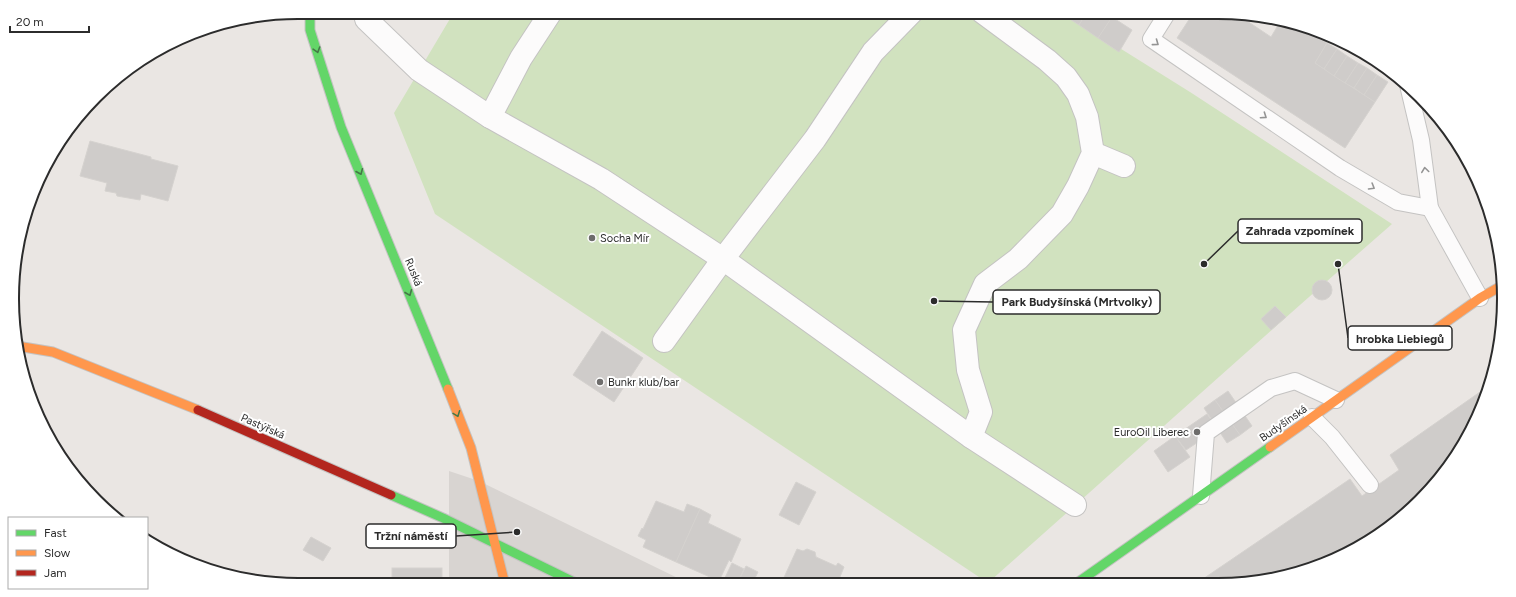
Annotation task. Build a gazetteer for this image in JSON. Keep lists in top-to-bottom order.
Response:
{
  "streets": {
    "street": ["Ruská", "Budyšínská", "Pastýřská"]
  },
  "crossings": [
    ["Ruská", "Pastýřská"]
  ],
  "one_way": ["Ruská"],
  "places": [
    "Socha Mír",
    "Zahrada vzpomínek",
    "hrobka Liebiegů",
    "Park Budyšínská (Mrtvolky)",
    "Bunkr klub/bar",
    "EuroOil Liberec",
    "Tržní náměstí"
  ],
  "legend": ["Fast", "Slow", "Jam"],
  "scale_bar": "20 m"
}
